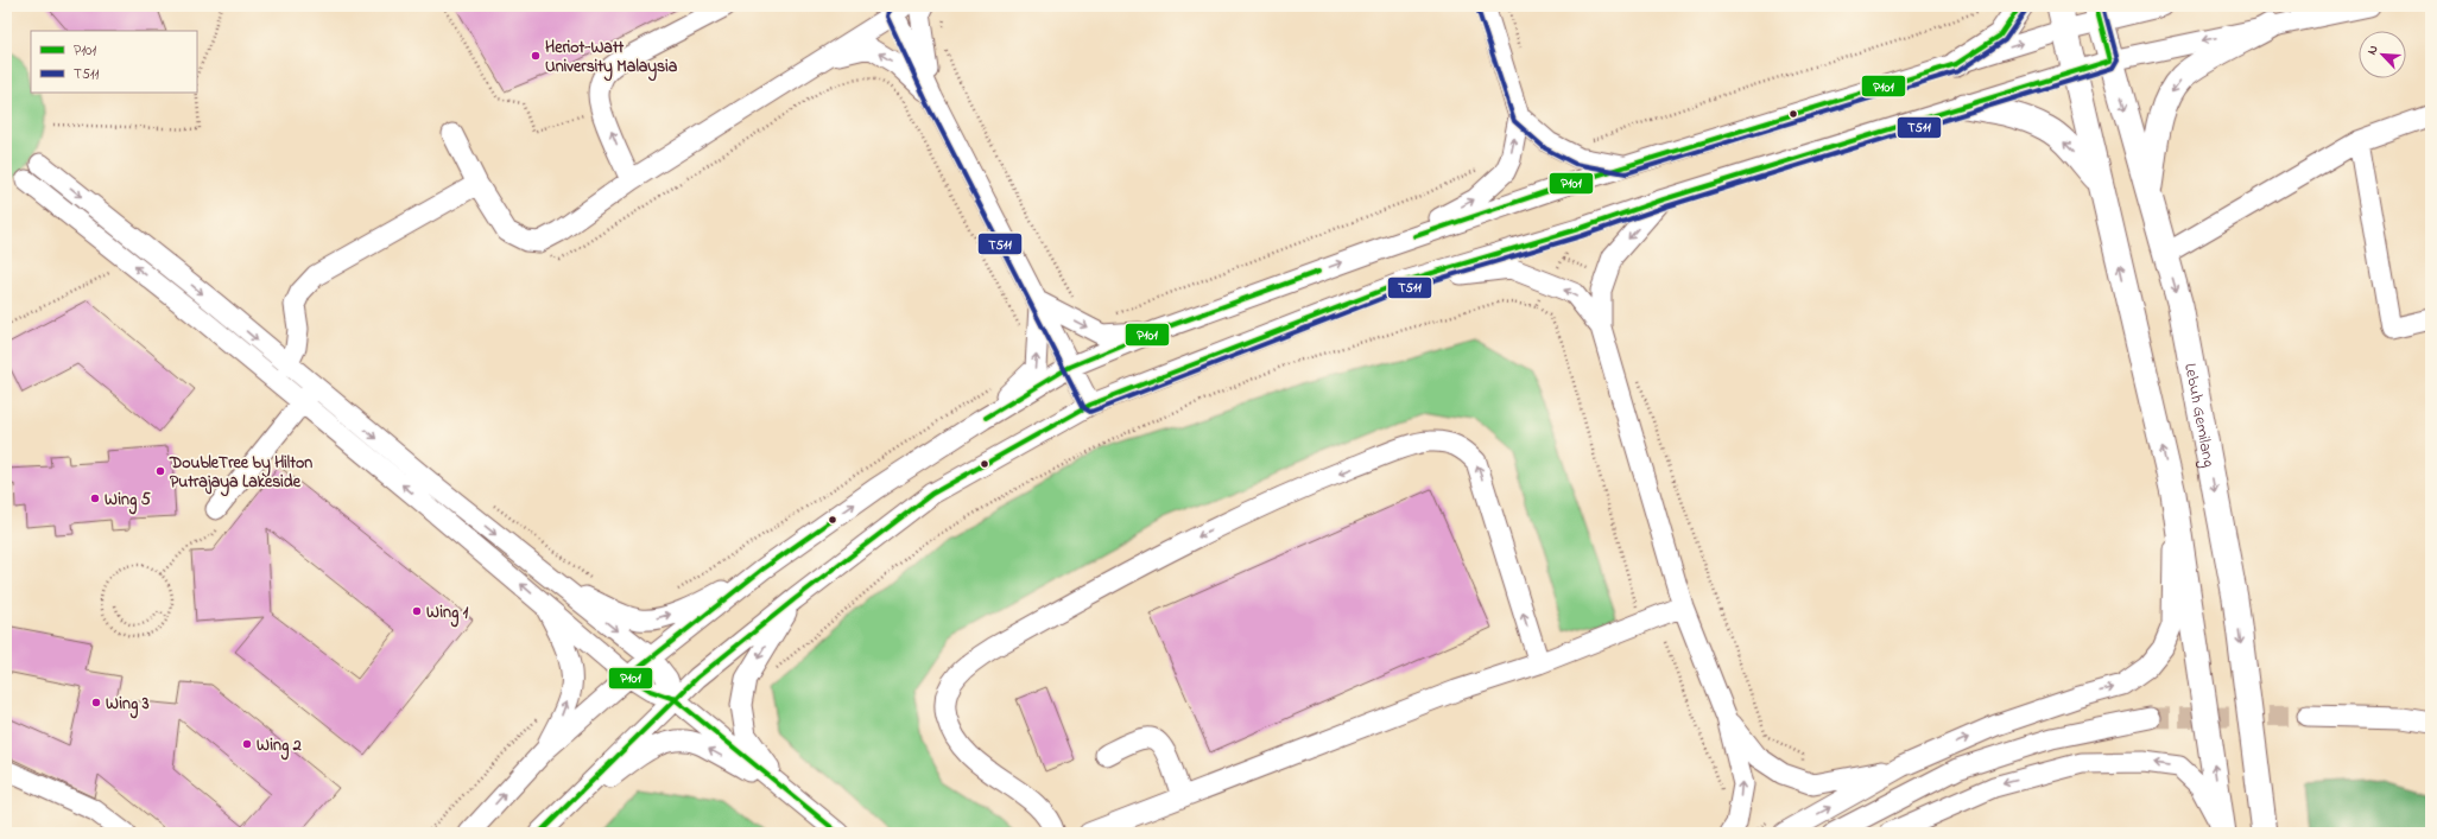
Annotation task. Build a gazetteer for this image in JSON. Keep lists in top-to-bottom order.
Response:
{
  "streets": {
    "main road": ["Lebuh Gemilang"]
  },
  "places": [
    "Heriot-Watt University Malaysia",
    "DoubleTree by Hilton Putrajaya Lakeside",
    "Wing 5",
    "Wing 1",
    "Wing 3",
    "Wing 2"
  ],
  "lines": ["transit line P101", "transit line T511"],
  "legend": ["P101", "T511"],
  "north": "top left"
}
